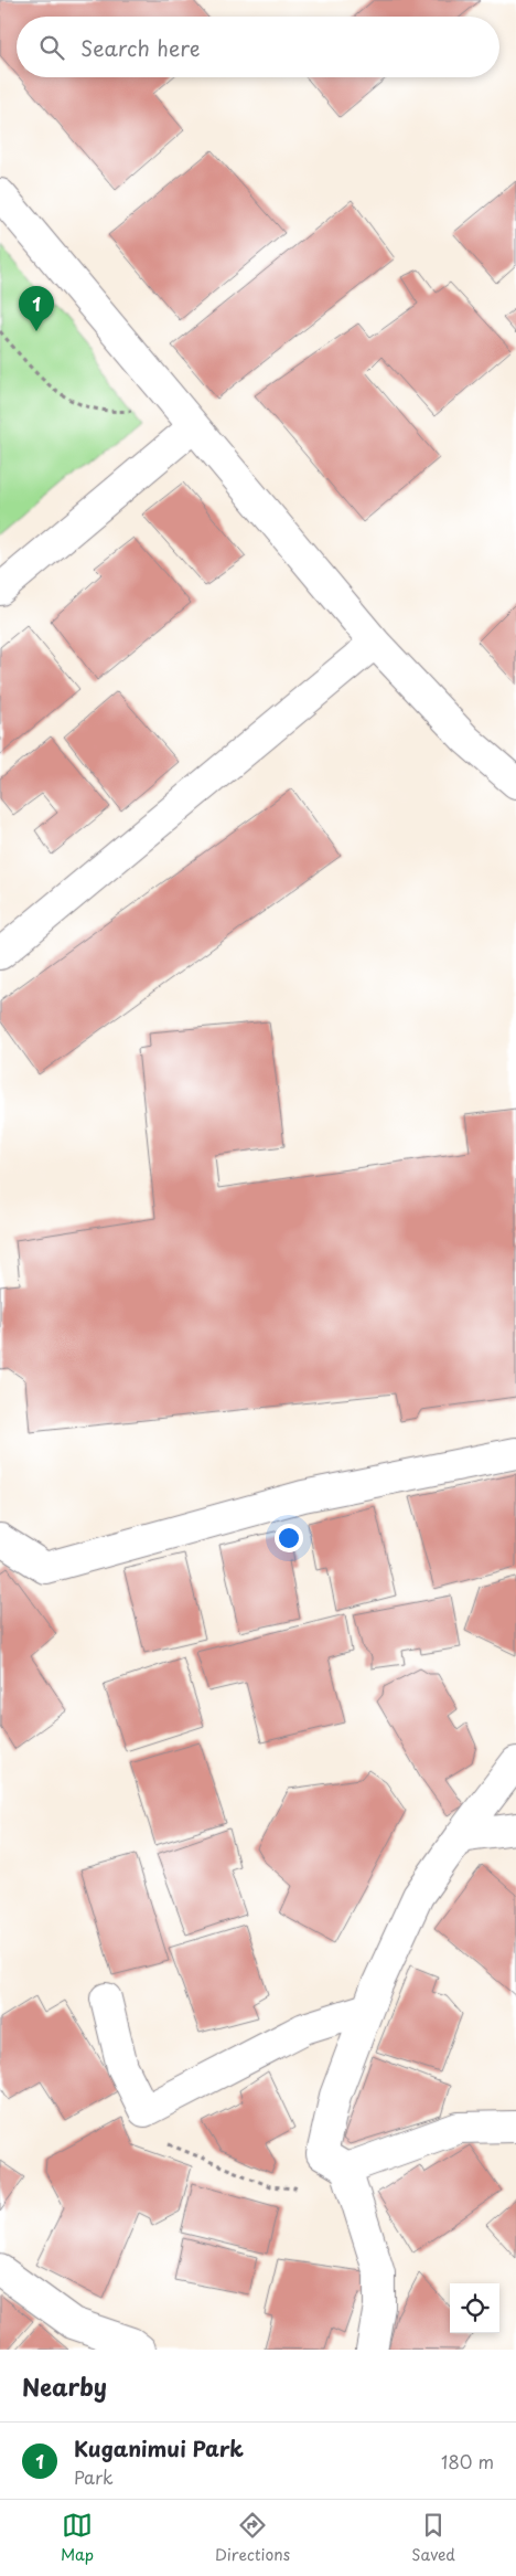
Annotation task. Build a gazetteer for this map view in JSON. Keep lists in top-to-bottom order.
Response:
{
  "page": {
    "search": "Search here",
    "pins": "1",
    "heading": "Nearby",
    "list": [
      {
        "mark": "1",
        "name": "Kuganimui Park",
        "note": "Park",
        "value": "180 m"
      }
    ],
    "nav": ["Map", "Directions", "Saved"]
  }
}
